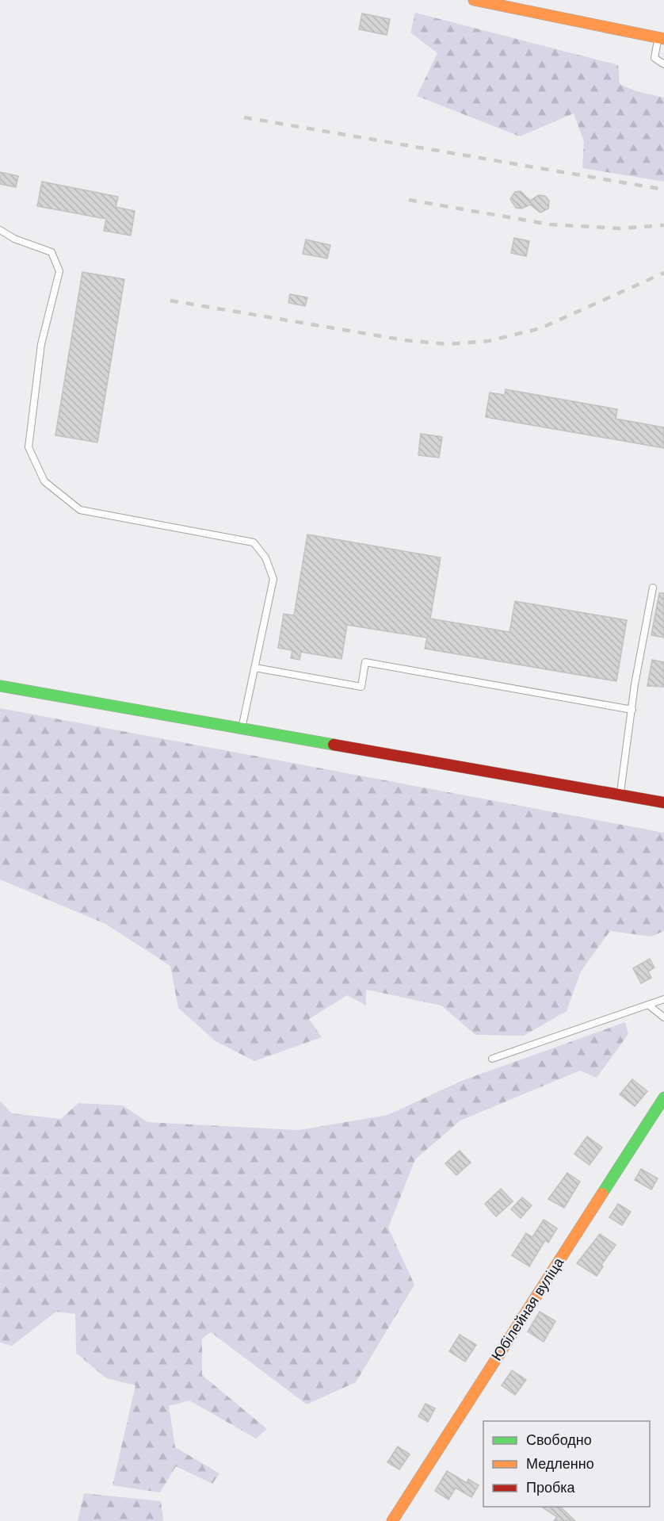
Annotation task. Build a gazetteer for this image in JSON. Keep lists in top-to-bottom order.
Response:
{
  "streets": {
    "street": ["Юбілейная вуліца"]
  },
  "legend": ["Свободно", "Медленно", "Пробка"]
}
